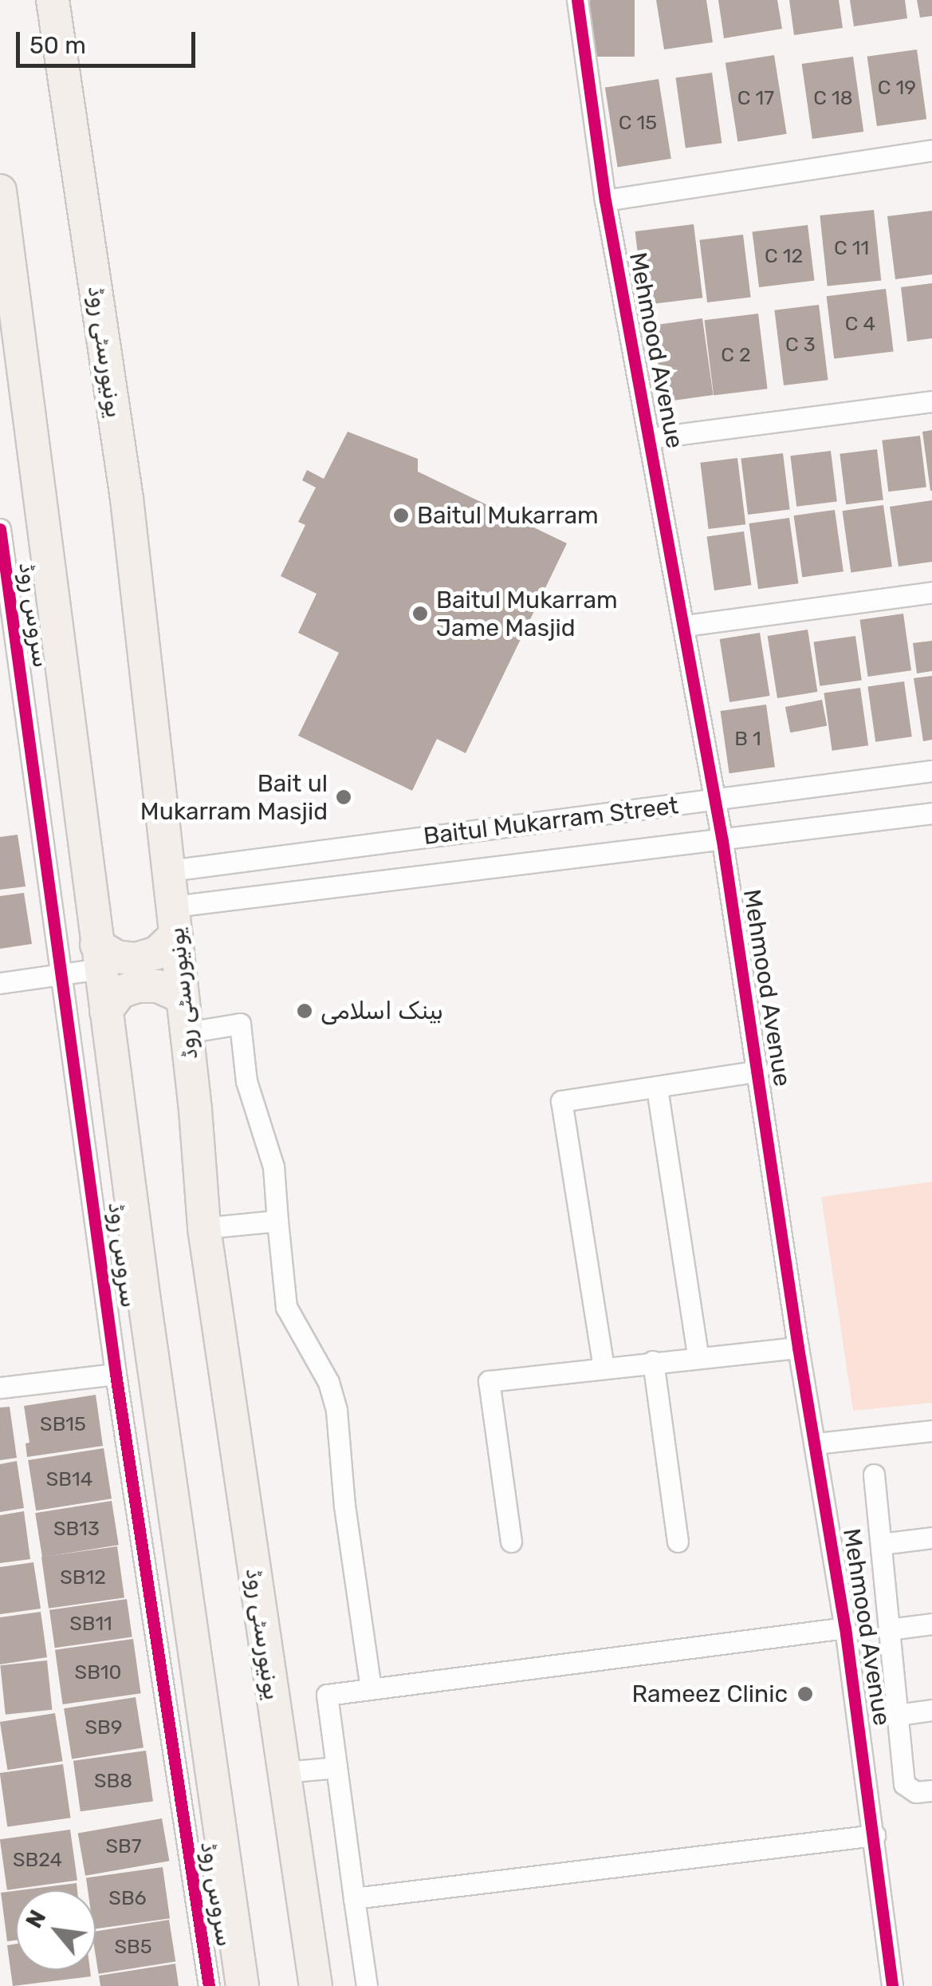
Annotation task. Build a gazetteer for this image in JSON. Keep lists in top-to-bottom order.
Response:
{
  "streets": {
    "main road": ["یونیورسٹی روڈ"],
    "street": ["Mehmood Avenue", "سروس روڈ", "Baitul Mukarram Street"]
  },
  "crossings": [
    ["Mehmood Avenue", "Baitul Mukarram Street"],
    ["یونیورسٹی روڈ", "Baitul Mukarram Street"]
  ],
  "places": [
    "Baitul Mukarram",
    "Baitul Mukarram Jame Masjid",
    "Bait ul Mukarram Masjid",
    "بینک اسلامی",
    "Rameez Clinic"
  ],
  "house_numbers": [
    "C 19",
    "C 17",
    "C 18",
    "C 15",
    "C 11",
    "C 12",
    "C 4",
    "C 3",
    "C 2",
    "B 1",
    "SB15",
    "SB14",
    "SB13",
    "SB12",
    "SB11",
    "SB10",
    "SB9",
    "SB8",
    "SB7",
    "SB24",
    "SB6",
    "SB5"
  ],
  "scale_bar": "50 m",
  "north": "top left"
}
